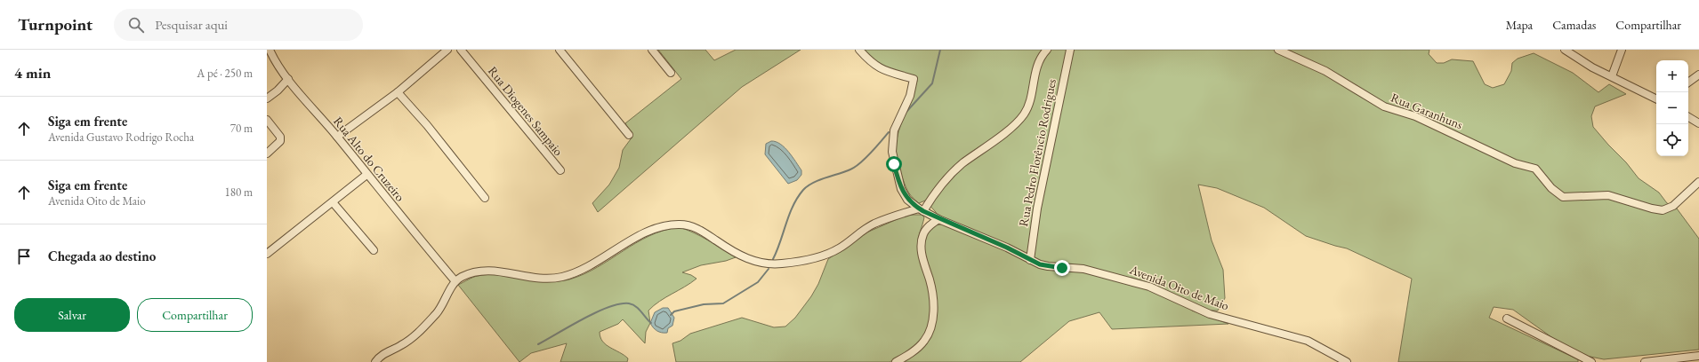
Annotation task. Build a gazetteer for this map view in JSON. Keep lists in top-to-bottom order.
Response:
{
  "streets": {
    "street": [
      "Rua Diogenes Sampaio",
      "Rua Garanhuns",
      "Rua Pedro Florêncio Rodrigues",
      "Rua Alto do Cruzeiro",
      "Avenida Oito de Maio"
    ]
  },
  "crossings": [
    ["Rua Pedro Florêncio Rodrigues", "Avenida Oito de Maio"]
  ],
  "page": {
    "header": "Turnpoint",
    "search": "Pesquisar aqui",
    "nav": ["Mapa", "Camadas", "Compartilhar"],
    "heading": ["4 min", "A pé · 250 m"],
    "map_buttons": ["+", "−"],
    "list": [
      ["Siga em frente", "Avenida Gustavo Rodrigo Rocha", "70 m"],
      ["Siga em frente", "Avenida Oito de Maio", "180 m"],
      "Chegada ao destino"
    ],
    "buttons": ["Salvar", "Compartilhar"]
  }
}
